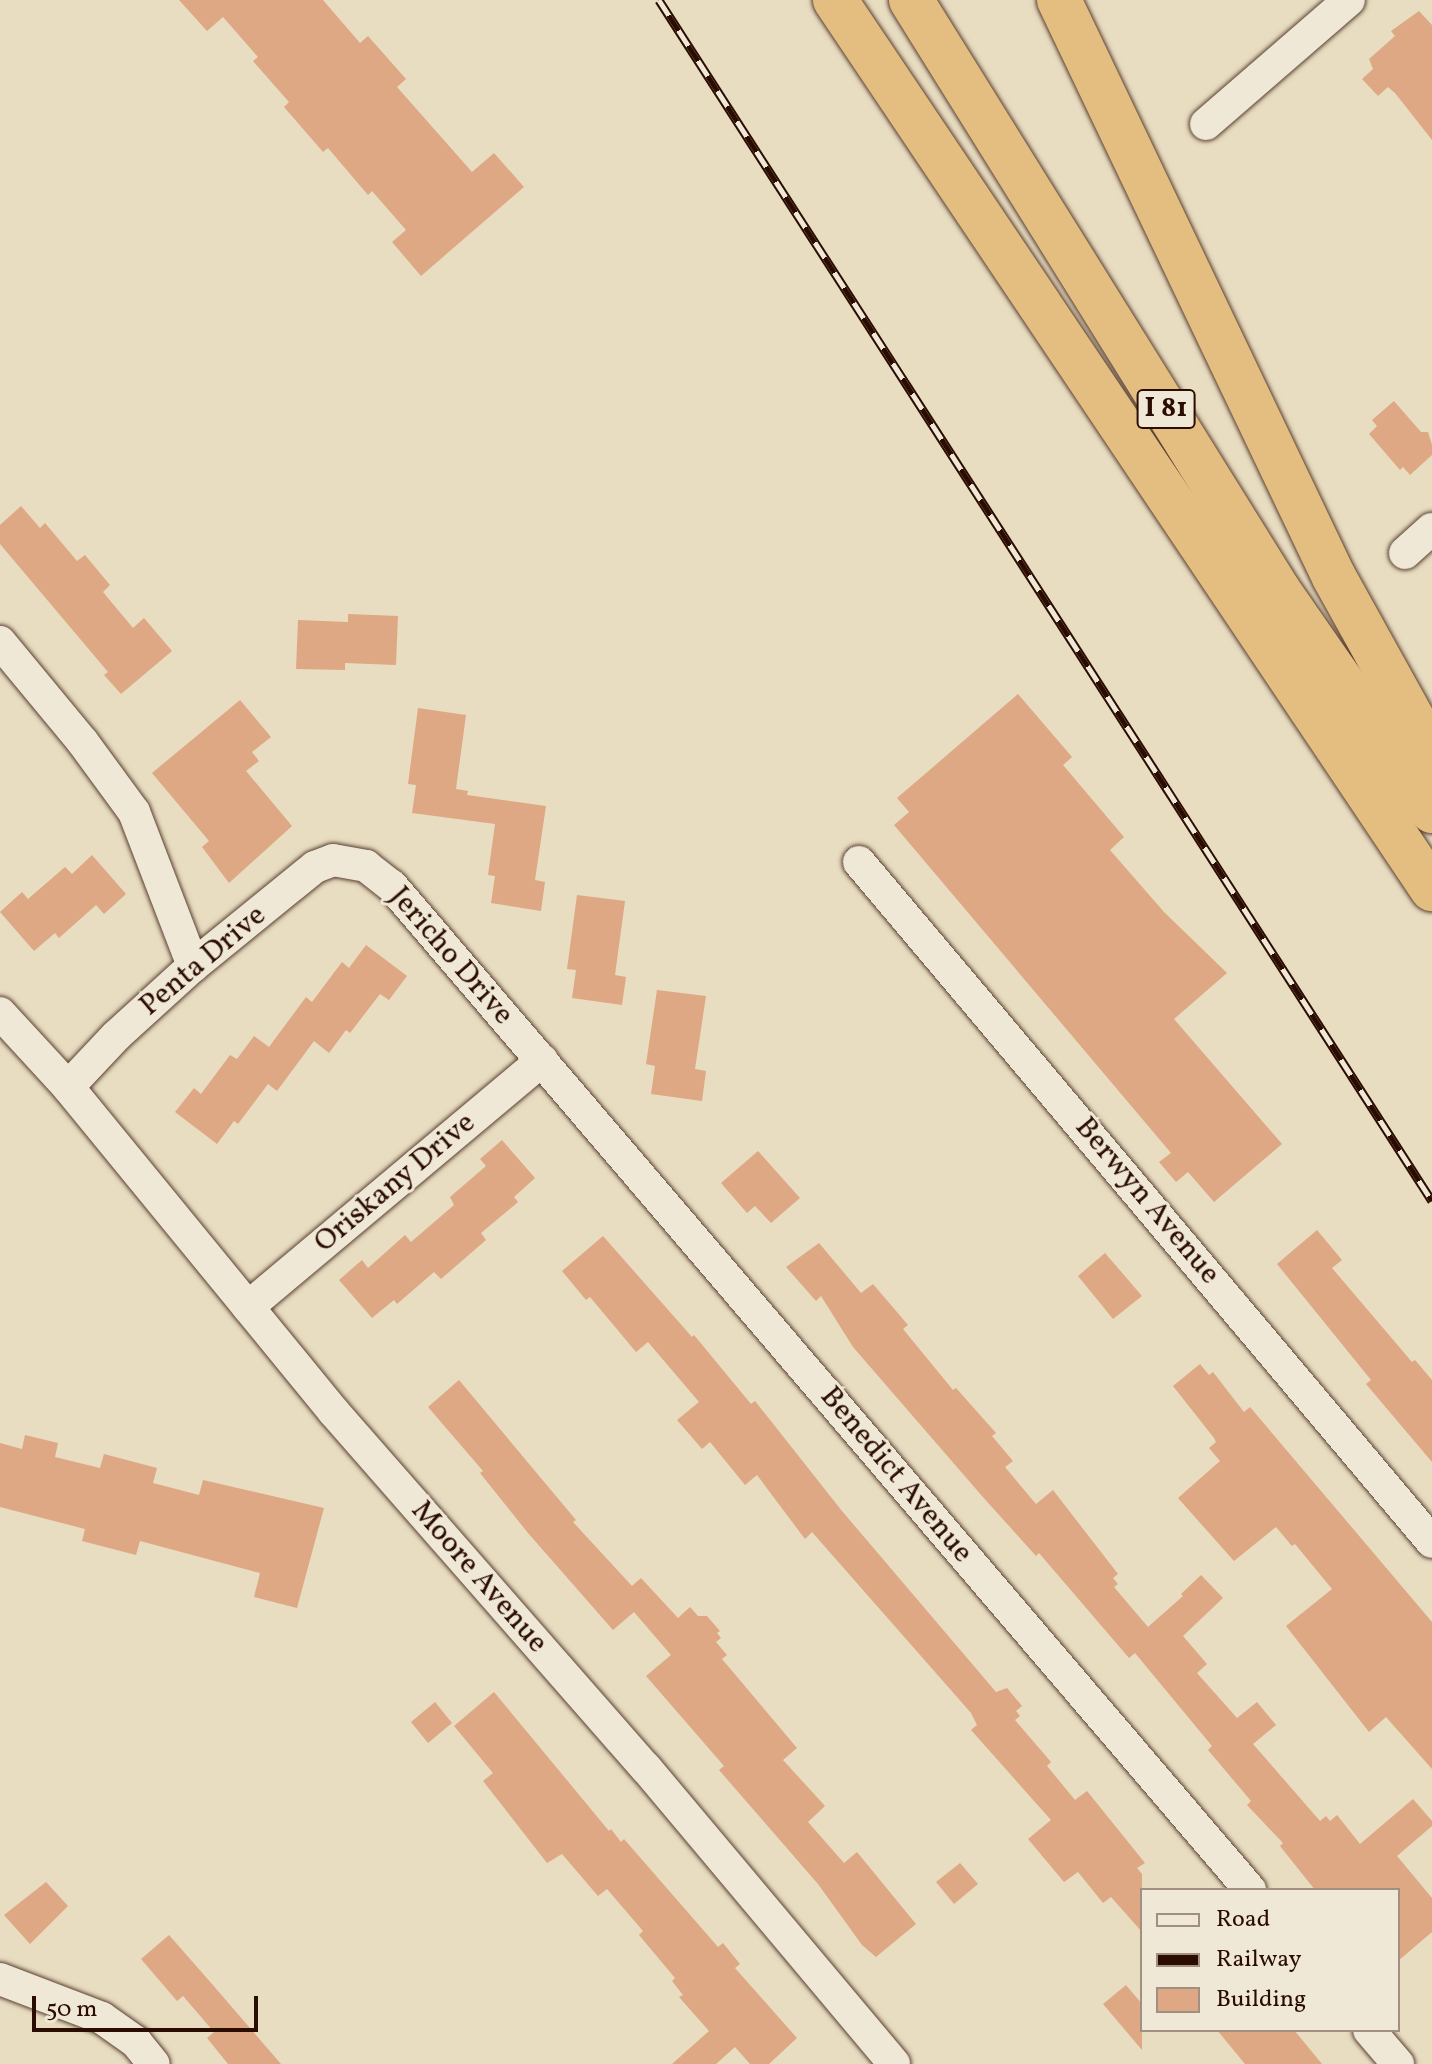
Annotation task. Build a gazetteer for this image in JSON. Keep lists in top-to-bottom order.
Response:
{
  "streets": {
    "highway": ["I 81"],
    "street": [
      "Jericho Drive",
      "Penta Drive",
      "Oriskany Drive",
      "Berwyn Avenue",
      "Benedict Avenue",
      "Moore Avenue"
    ]
  },
  "crossings": [
    ["Jericho Drive", "Penta Drive"],
    ["Jericho Drive", "Oriskany Drive"],
    ["Jericho Drive", "Benedict Avenue"],
    ["Penta Drive", "Moore Avenue"],
    ["Oriskany Drive", "Benedict Avenue"],
    ["Oriskany Drive", "Moore Avenue"]
  ],
  "legend": ["Road", "Railway", "Building"],
  "scale_bar": "50 m"
}
